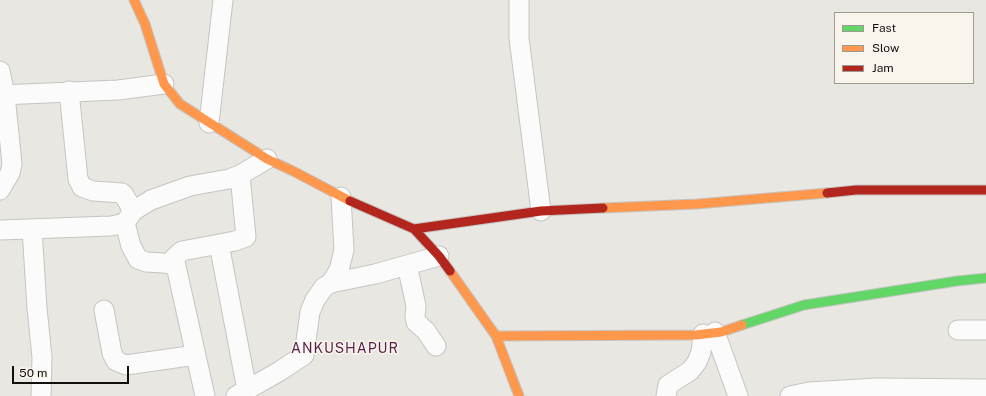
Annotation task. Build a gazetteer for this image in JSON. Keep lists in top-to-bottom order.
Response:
{
  "districts": ["ANKUSHAPUR"],
  "legend": ["Fast", "Slow", "Jam"],
  "scale_bar": "50 m"
}
